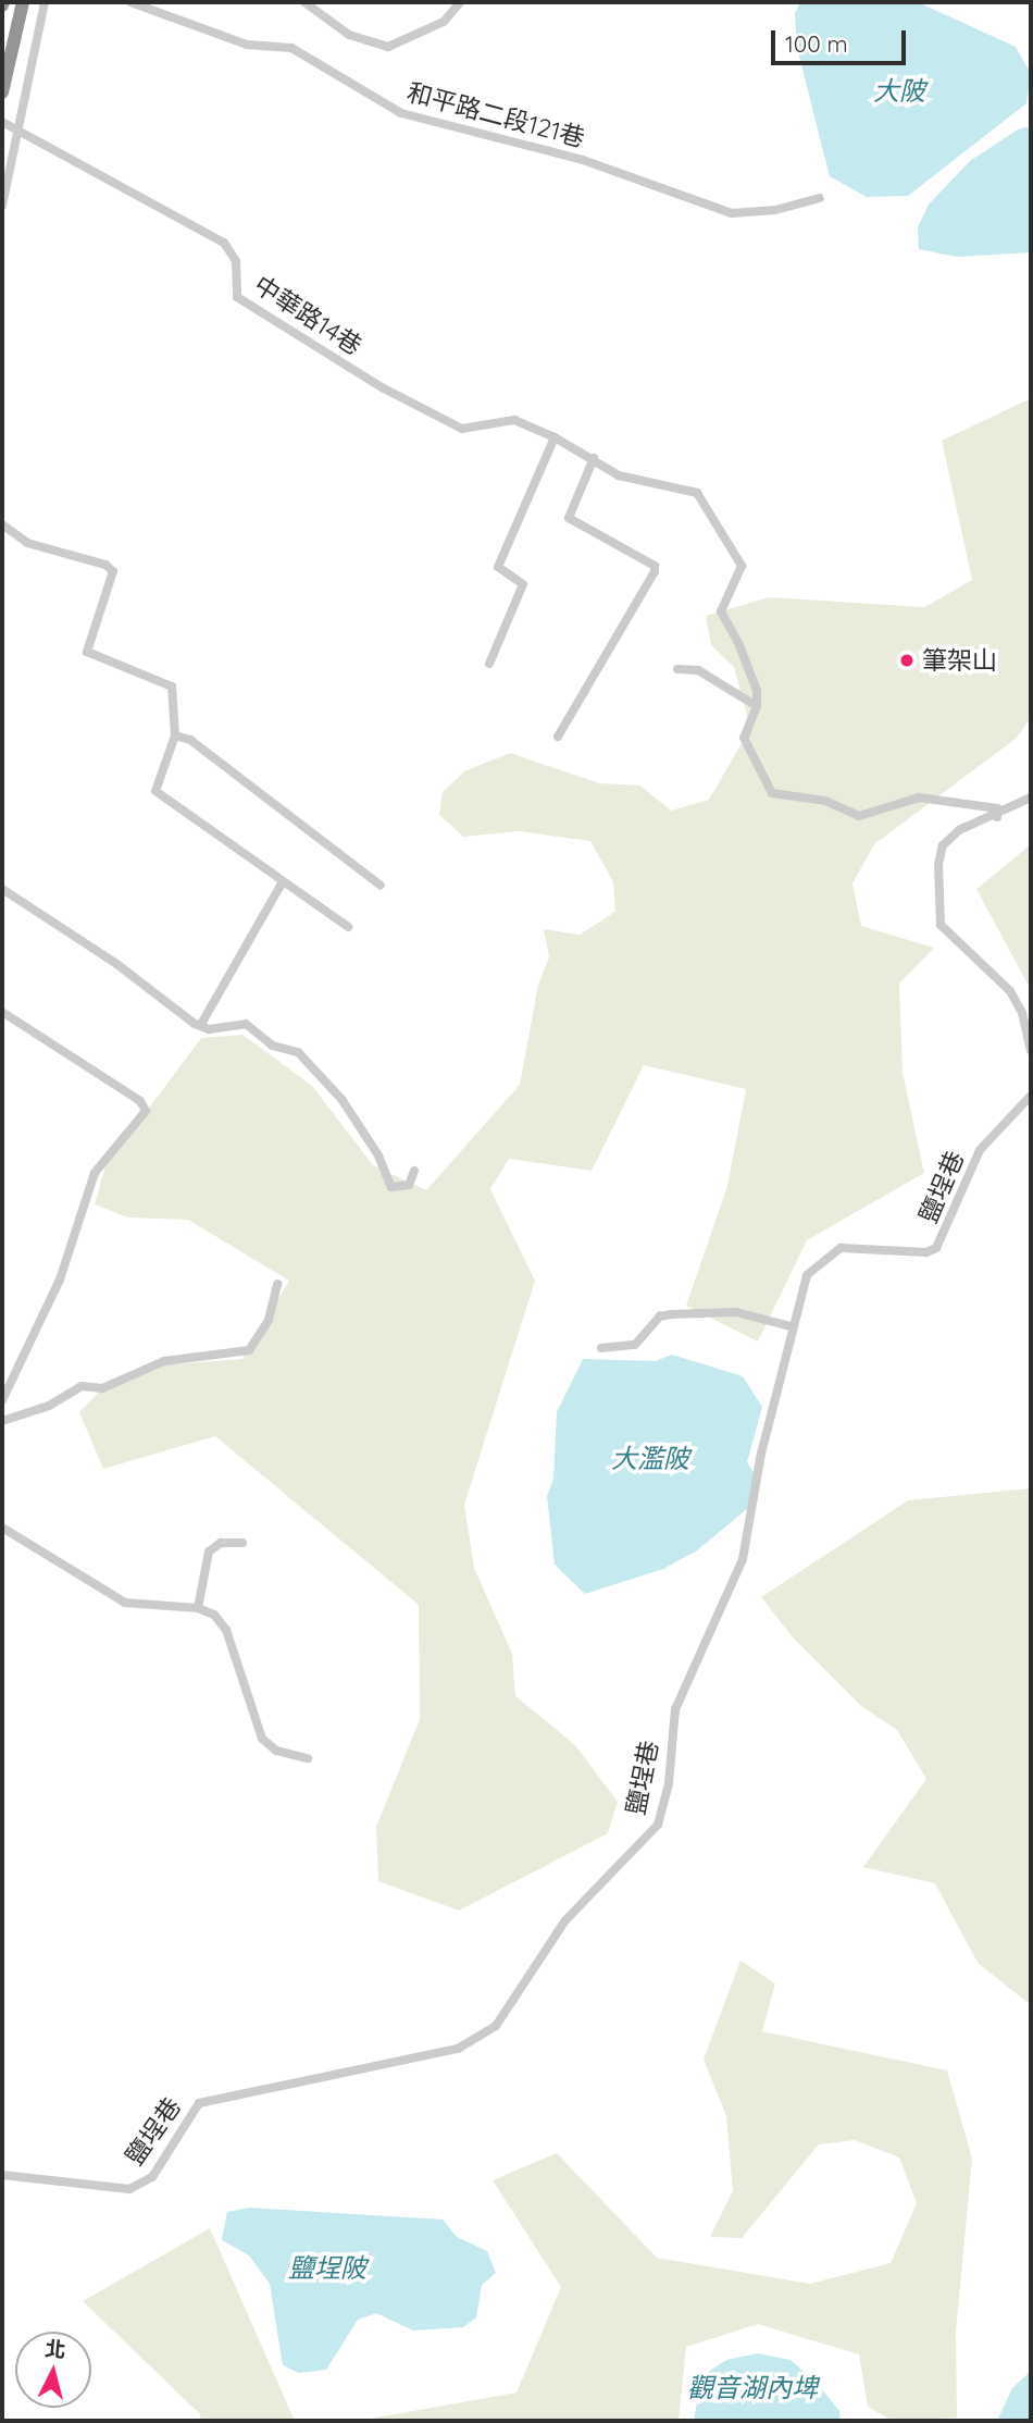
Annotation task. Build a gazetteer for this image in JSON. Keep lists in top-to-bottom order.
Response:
{
  "streets": {
    "street": ["和平路二段121巷", "中華路14巷", "鹽埕巷"]
  },
  "water": [
    "大陂",
    "大濫陂",
    "鹽埕陂",
    "觀音湖內埤"
  ],
  "places": ["筆架山"],
  "scale_bar": "100 m",
  "north": "top"
}
